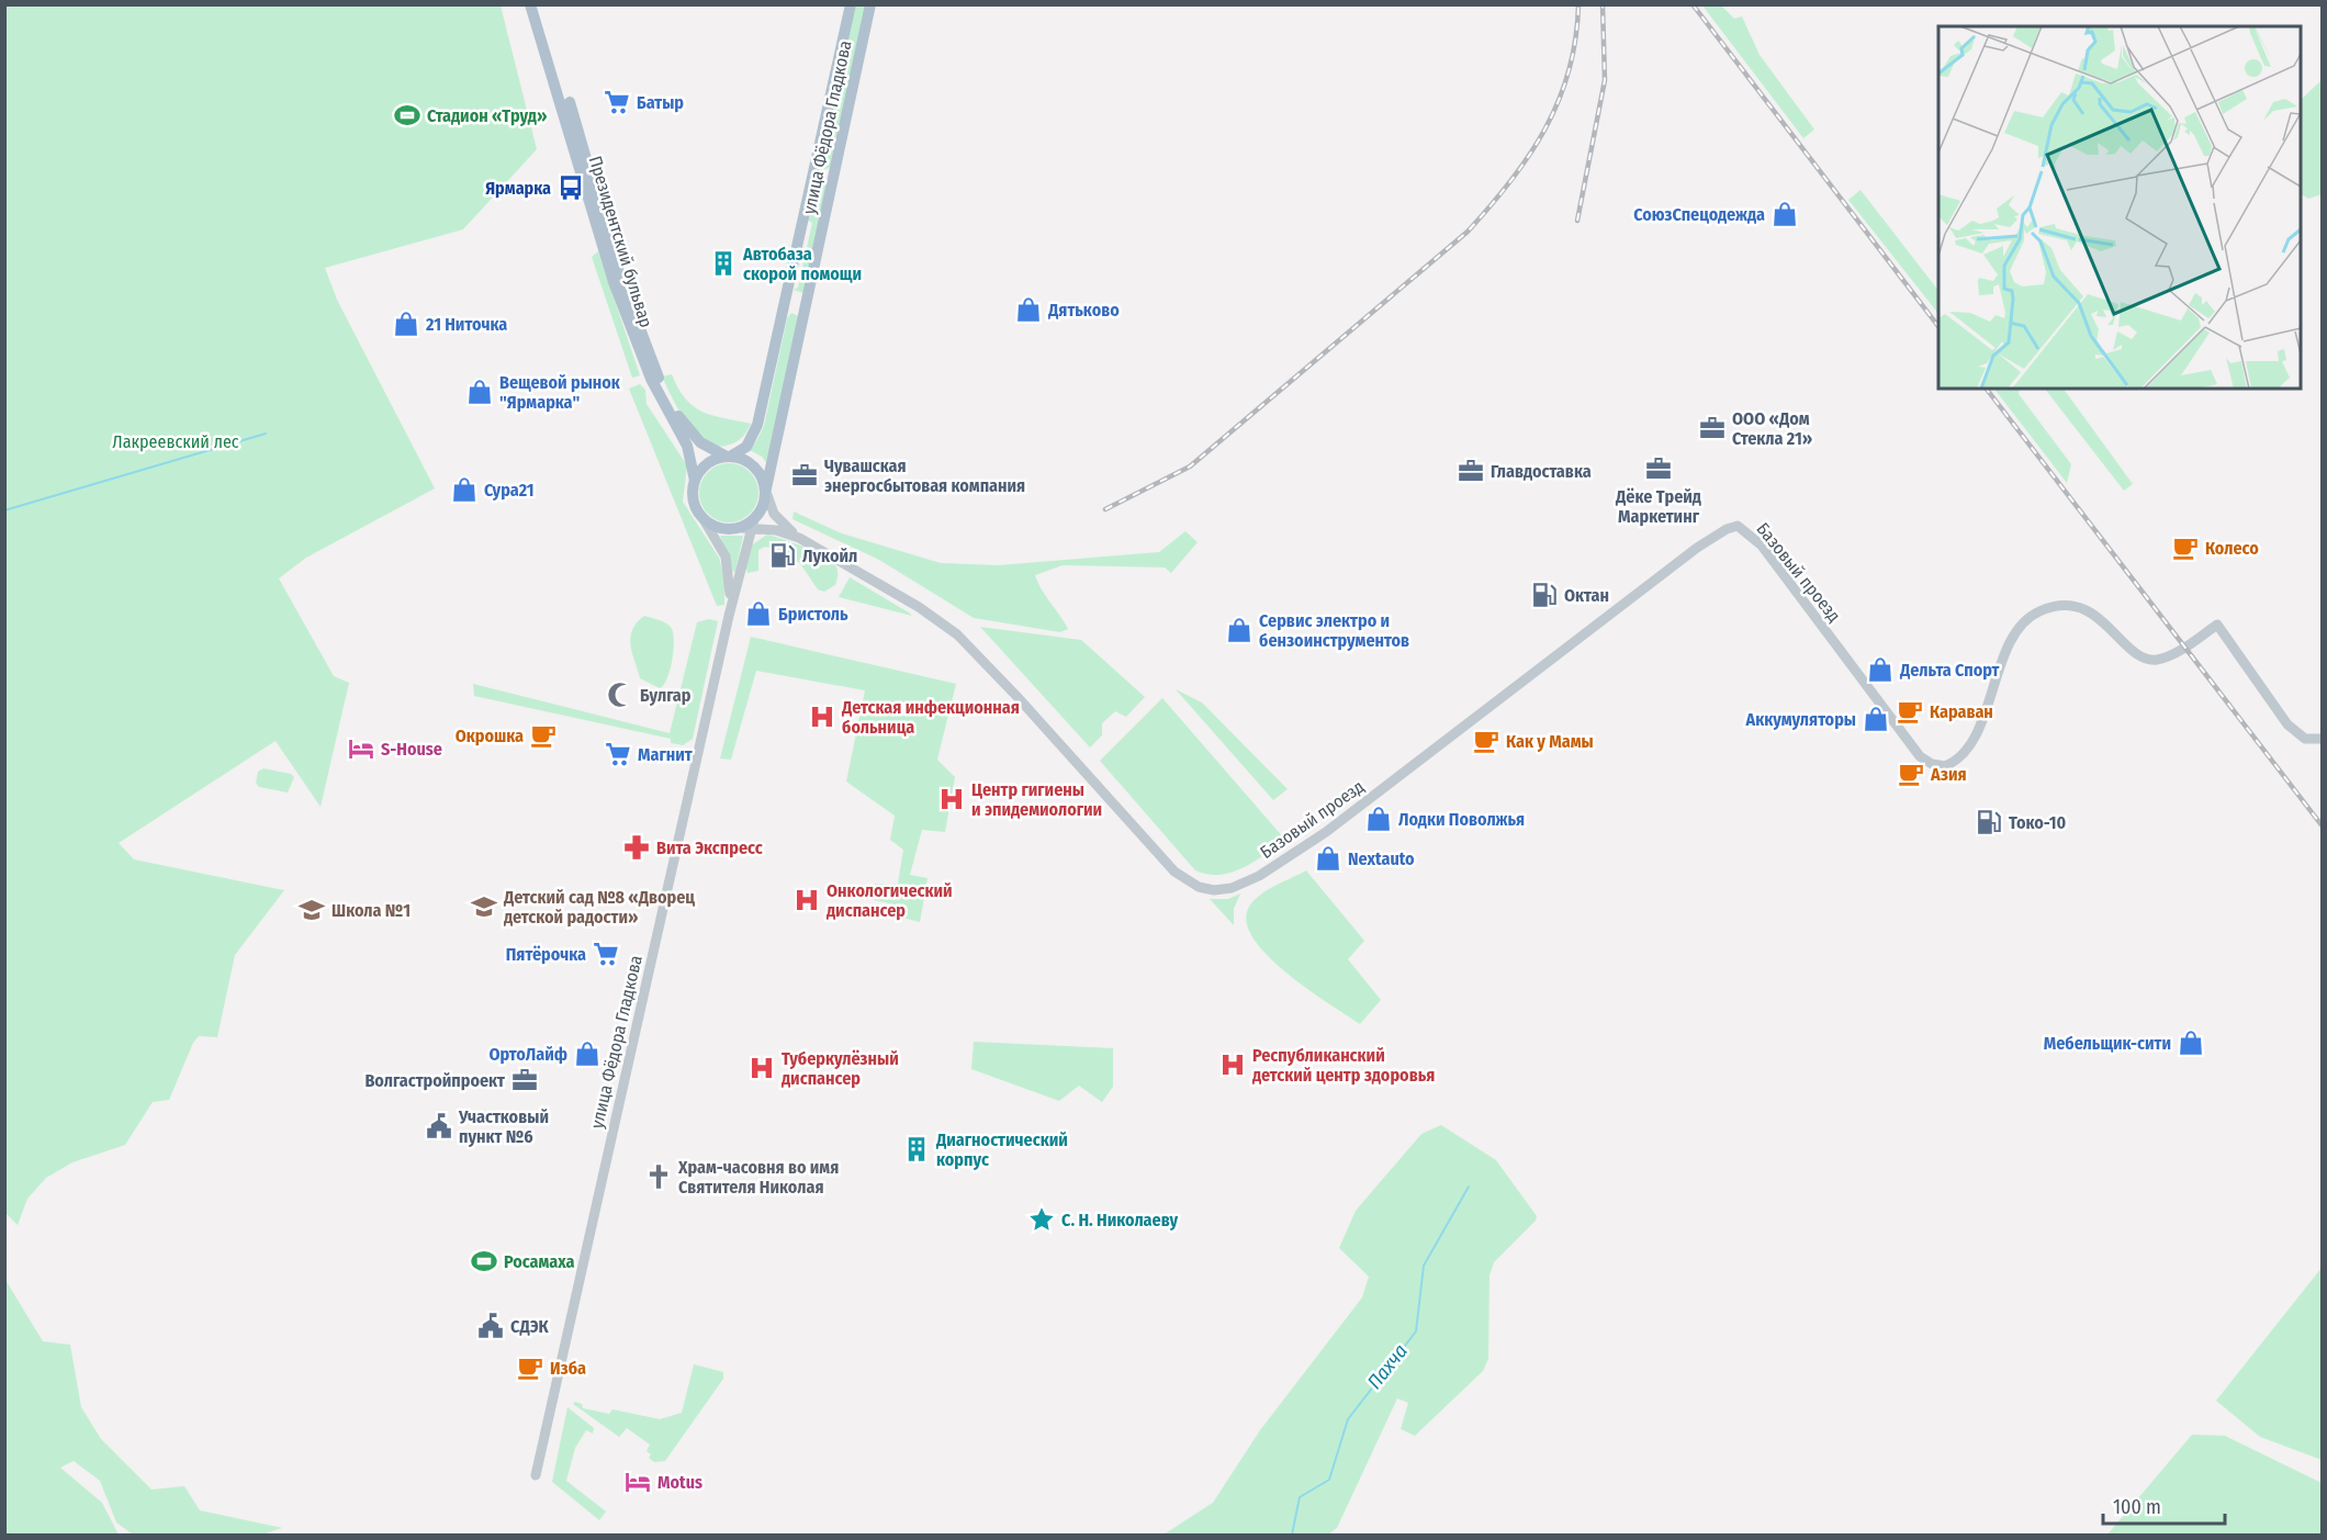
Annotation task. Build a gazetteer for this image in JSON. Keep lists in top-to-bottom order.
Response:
{
  "streets": {
    "main road": ["улица Фёдора Гладкова", "Президентский бульвар"],
    "street": ["Базовый проезд"]
  },
  "crossings": [
    ["улица Фёдора Гладкова", "Президентский бульвар"]
  ],
  "water": ["Пахча"],
  "parks": ["Лакреевский лес"],
  "places": {
    "supermarket": ["Батыр", "Магнит", "Пятёрочка"],
    "sports": ["Стадион «Труд»", "Росамаха"],
    "bus stop": ["Ярмарка"],
    "shop": [
      "СоюзСпецодежда",
      "Дятьково",
      "21 Ниточка",
      "Вещевой рынок \"Ярмарка\"",
      "Сура21",
      "Бристоль",
      "Сервис электро и бензоинструментов",
      "Дельта Спорт",
      "Аккумуляторы",
      "Лодки Поволжья",
      "Nextauto",
      "Мебельщик-сити",
      "ОртоЛайф"
    ],
    "building": ["Автобаза скорой помощи", "Диагностический корпус"],
    "office": [
      "ООО «Дом Стекла 21»",
      "Дёке Трейд Маркетинг",
      "Главдоставка",
      "Чувашская энергосбытовая компания",
      "Волгастройпроект"
    ],
    "cafe": [
      "Колесо",
      "Караван",
      "Окрошка",
      "Как у Мамы",
      "Азия",
      "Изба"
    ],
    "fuel station": ["Лукойл", "Октан", "Токо-10"],
    "mosque": ["Булгар"],
    "hospital": [
      "Детская инфекционная больница",
      "Центр гигиены и эпидемиологии",
      "Онкологический диспансер",
      "Республиканский детский центр здоровья",
      "Туберкулёзный диспансер"
    ],
    "hotel": ["S-House", "Motus"],
    "pharmacy": ["Вита Экспресс"],
    "school or university": ["Детский сад №8 «Дворец детской радости»", "Школа №1"],
    "public building": ["Участковый пункт №6", "СДЭК"],
    "church": ["Храм-часовня во имя Святителя Николая"],
    "place": ["С. Н. Николаеву"]
  },
  "scale_bar": "100 m"
}
